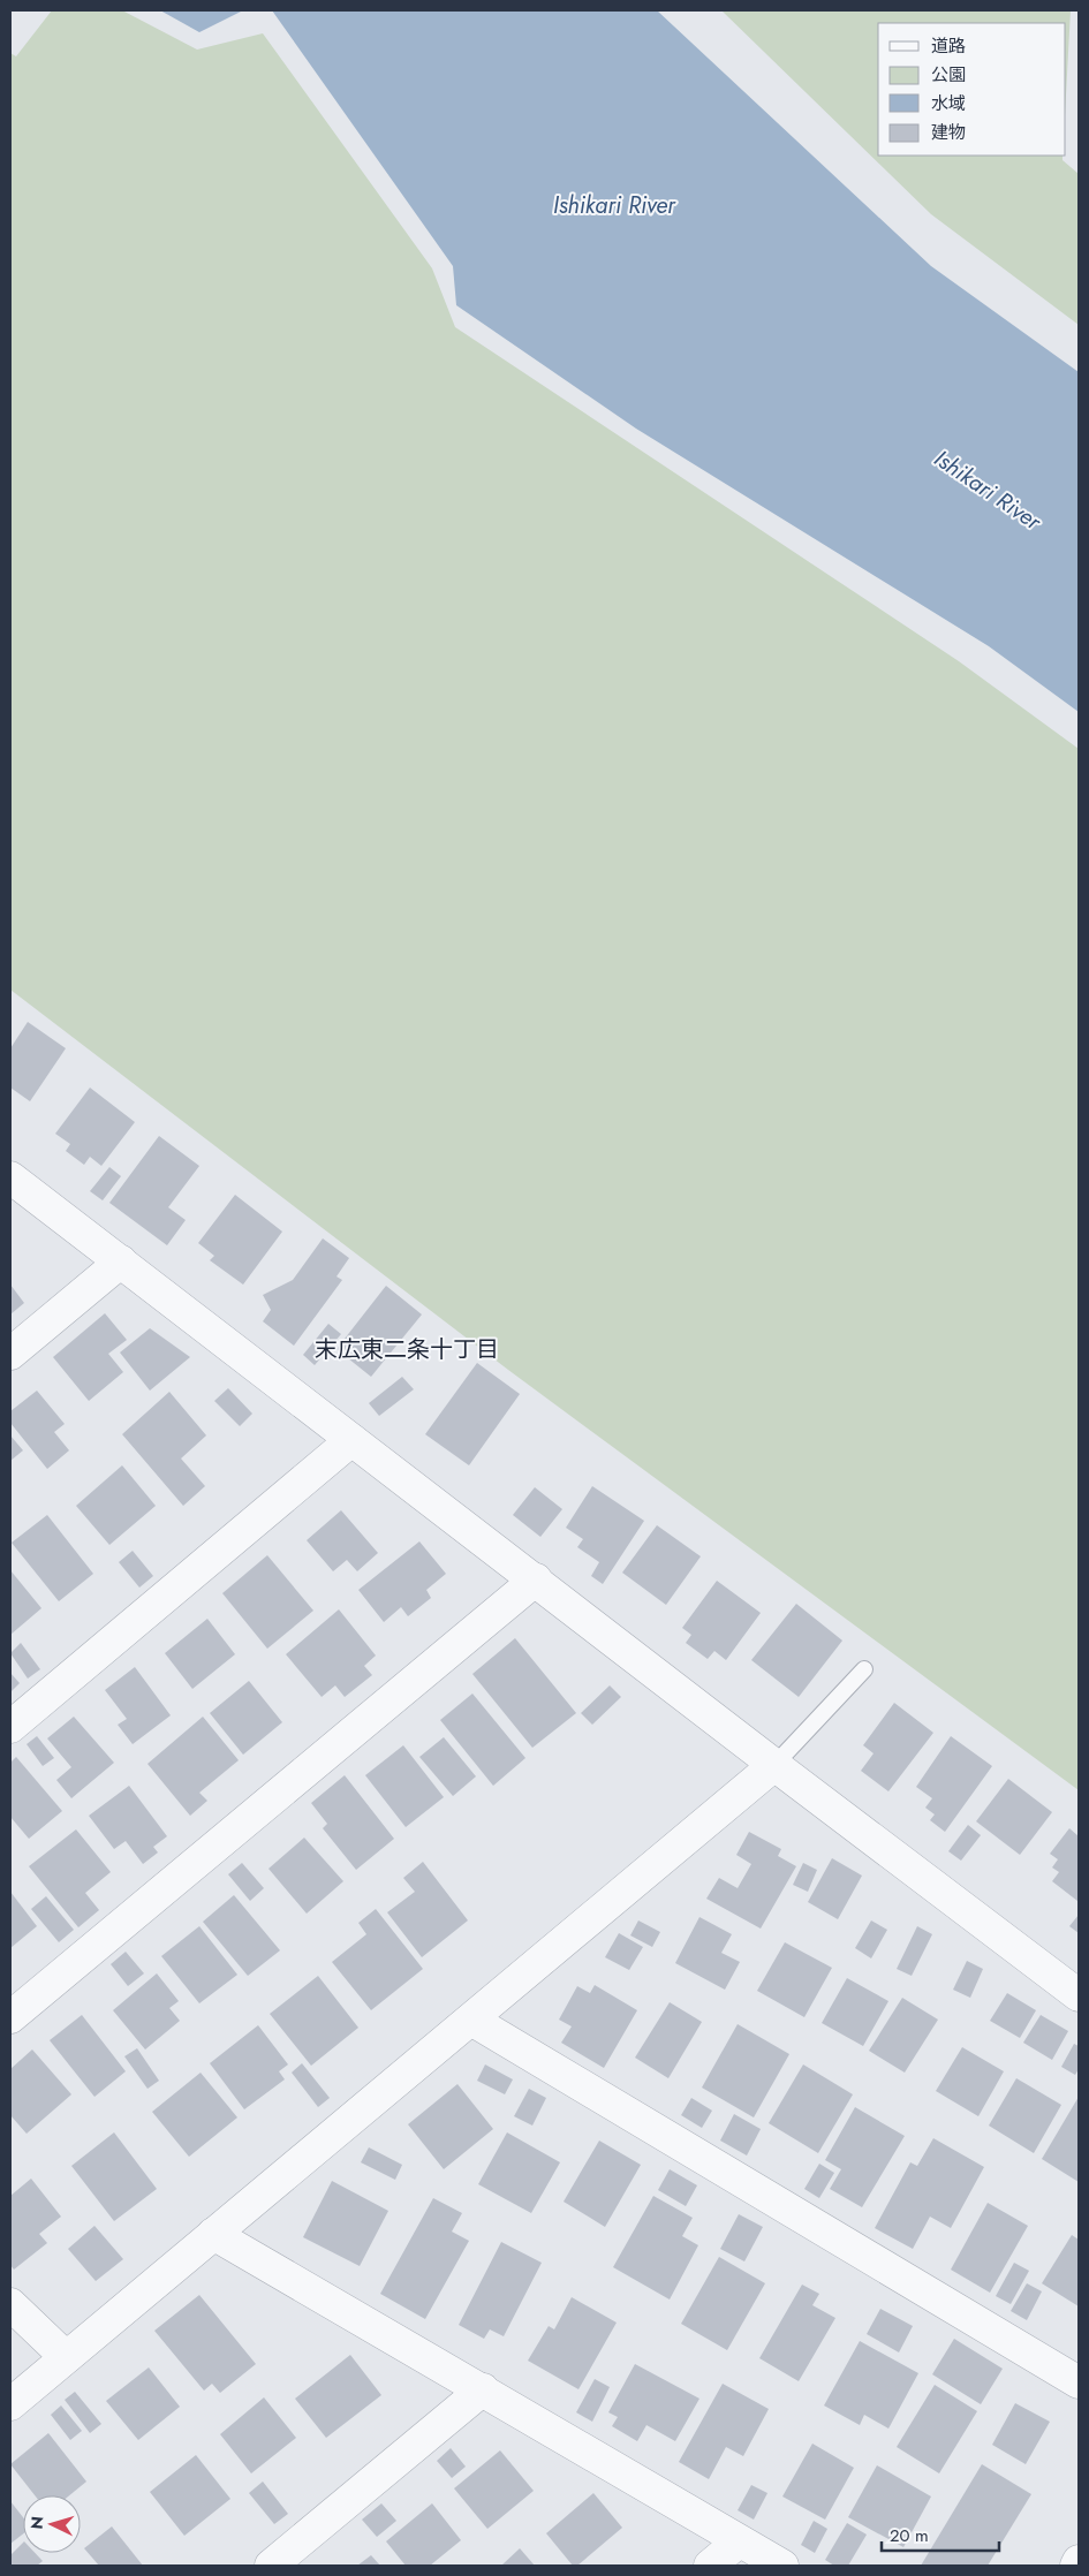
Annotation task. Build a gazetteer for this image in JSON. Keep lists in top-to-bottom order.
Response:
{
  "districts": ["末広東二条十丁目"],
  "water": ["Ishikari River"],
  "legend": [
    "道路",
    "公園",
    "水域",
    "建物"
  ],
  "scale_bar": "20 m",
  "north": "left"
}
